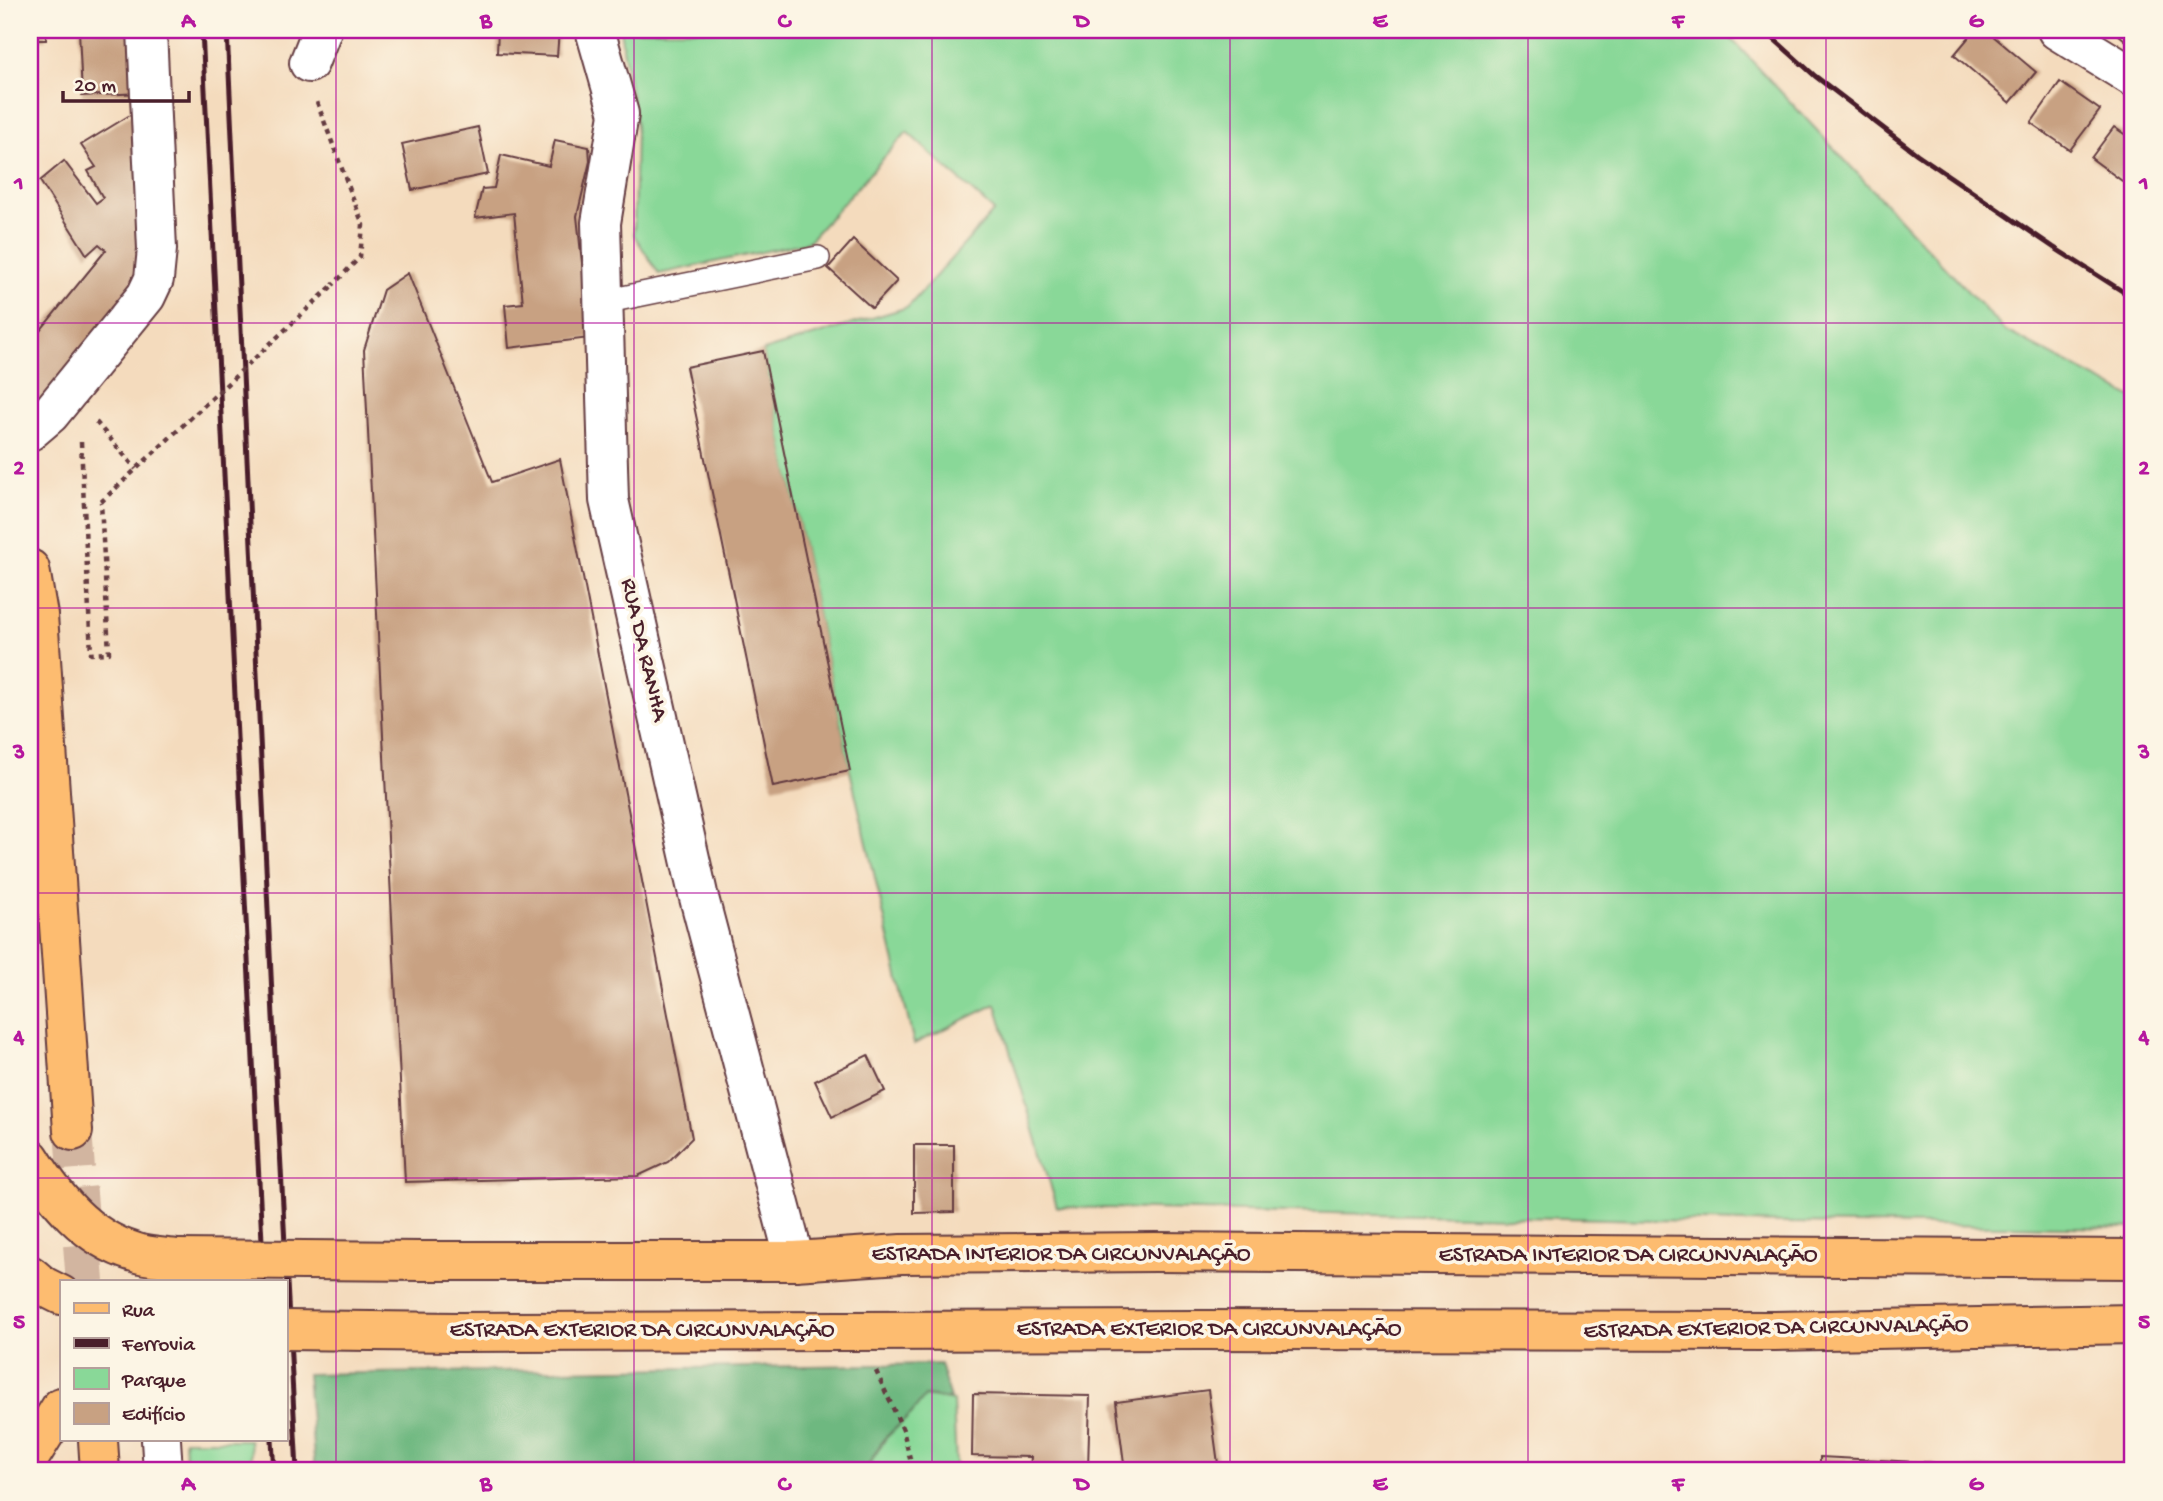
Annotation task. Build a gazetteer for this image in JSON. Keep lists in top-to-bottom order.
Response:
{
  "streets": {
    "main road": ["ESTRADA INTERIOR DA CIRCUNVALAÇÃO", "ESTRADA EXTERIOR DA CIRCUNVALAÇÃO"],
    "street": ["RUA DA RANHA"]
  },
  "crossings": [
    ["RUA DA RANHA", "ESTRADA INTERIOR DA CIRCUNVALAÇÃO"]
  ],
  "legend": [
    "Rua",
    "Ferrovia",
    "Parque",
    "Edifício"
  ],
  "scale_bar": "20 m",
  "grid": {
    "columns": [
      "A",
      "B",
      "C",
      "D",
      "E",
      "F",
      "G"
    ],
    "rows": [
      "1",
      "2",
      "3",
      "4",
      "5"
    ]
  }
}
